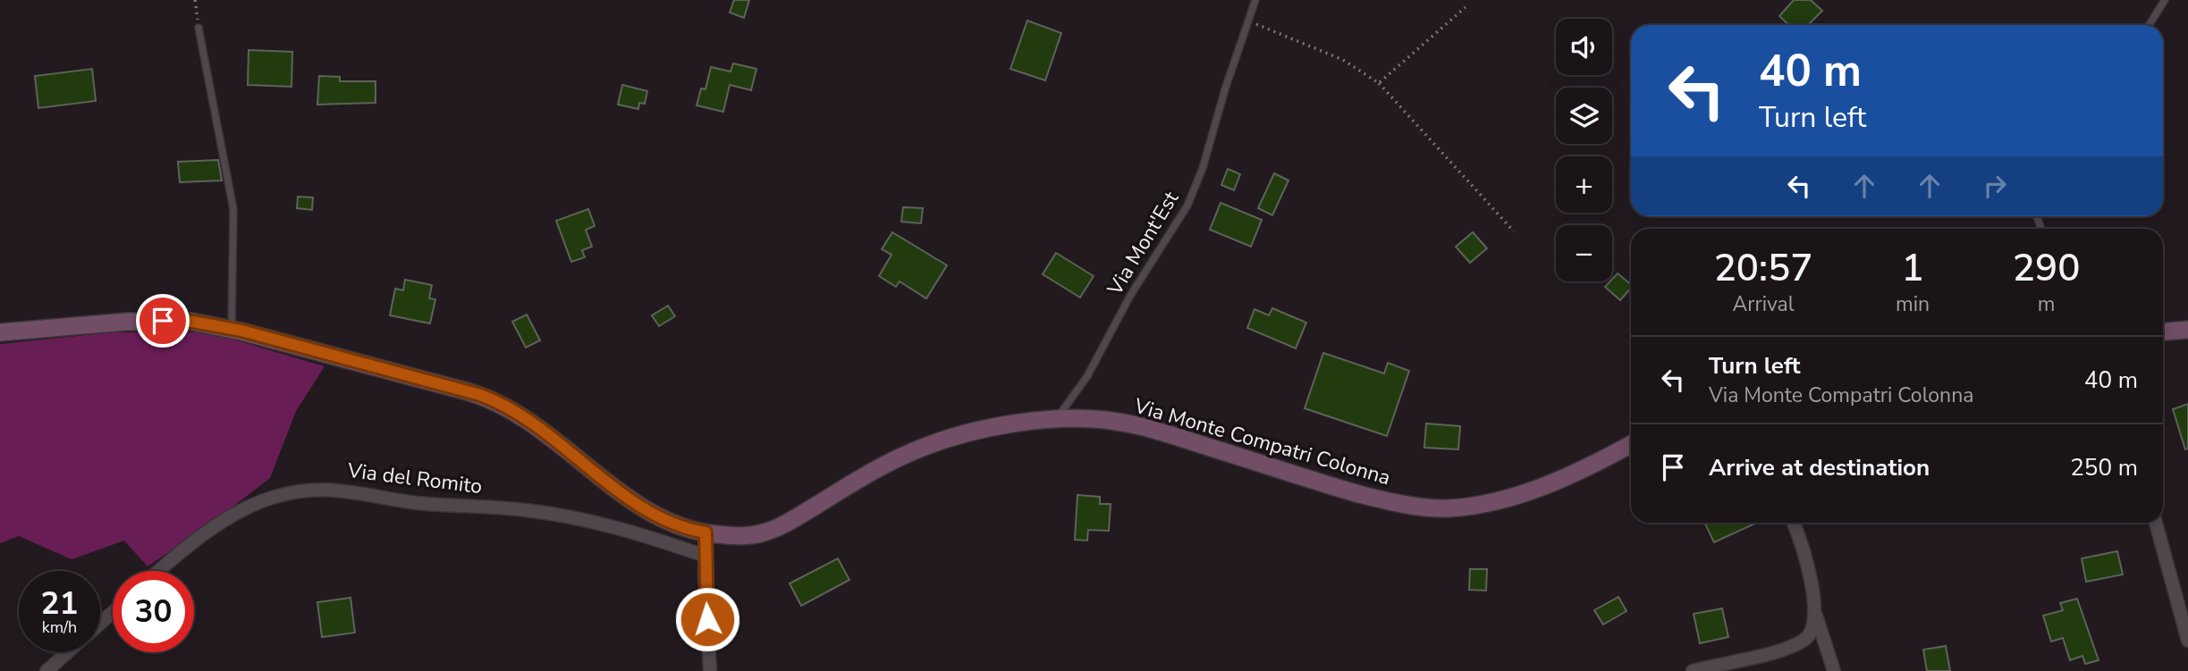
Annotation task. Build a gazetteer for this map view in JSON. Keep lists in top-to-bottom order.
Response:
{
  "streets": {
    "street": ["Via Monte Compatri Colonna", "Via del Romito"],
    "lane": ["Via Mont'Est"]
  },
  "crossings": [
    ["Via Mont'Est", "Via Monte Compatri Colonna"]
  ],
  "page": {
    "map_buttons": ["+", "−"],
    "turn": ["40 m", "Turn left"],
    "eta": [
      "20:57",
      "Arrival",
      "1",
      "min",
      "290",
      "m"
    ],
    "list": [
      {
        "name": "Turn left",
        "note": "Via Monte Compatri Colonna",
        "value": "40 m"
      },
      {
        "name": "Arrive at destination",
        "value": "250 m"
      }
    ],
    "speed": "21 km/h",
    "limit": "30"
  }
}
